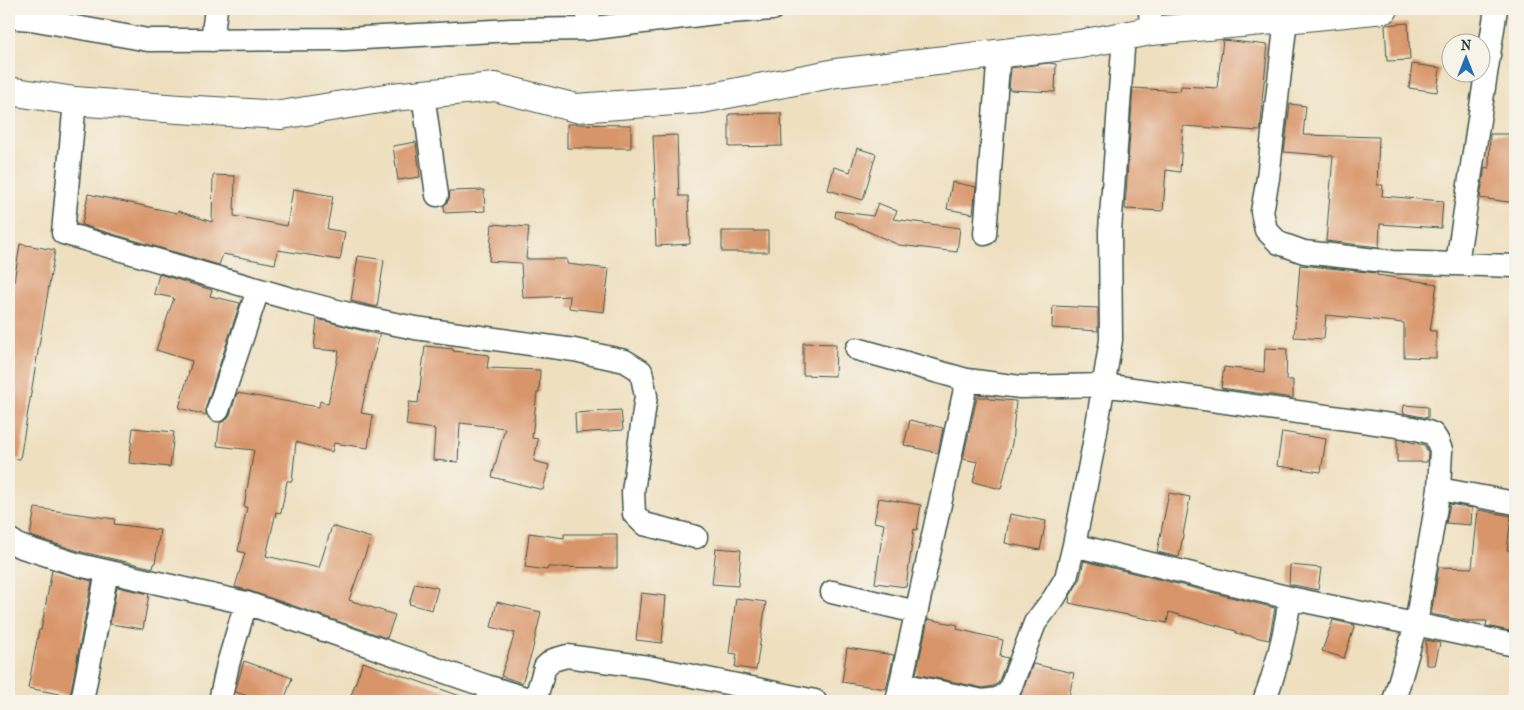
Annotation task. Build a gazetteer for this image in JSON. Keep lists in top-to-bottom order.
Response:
{
  "north": "top"
}
